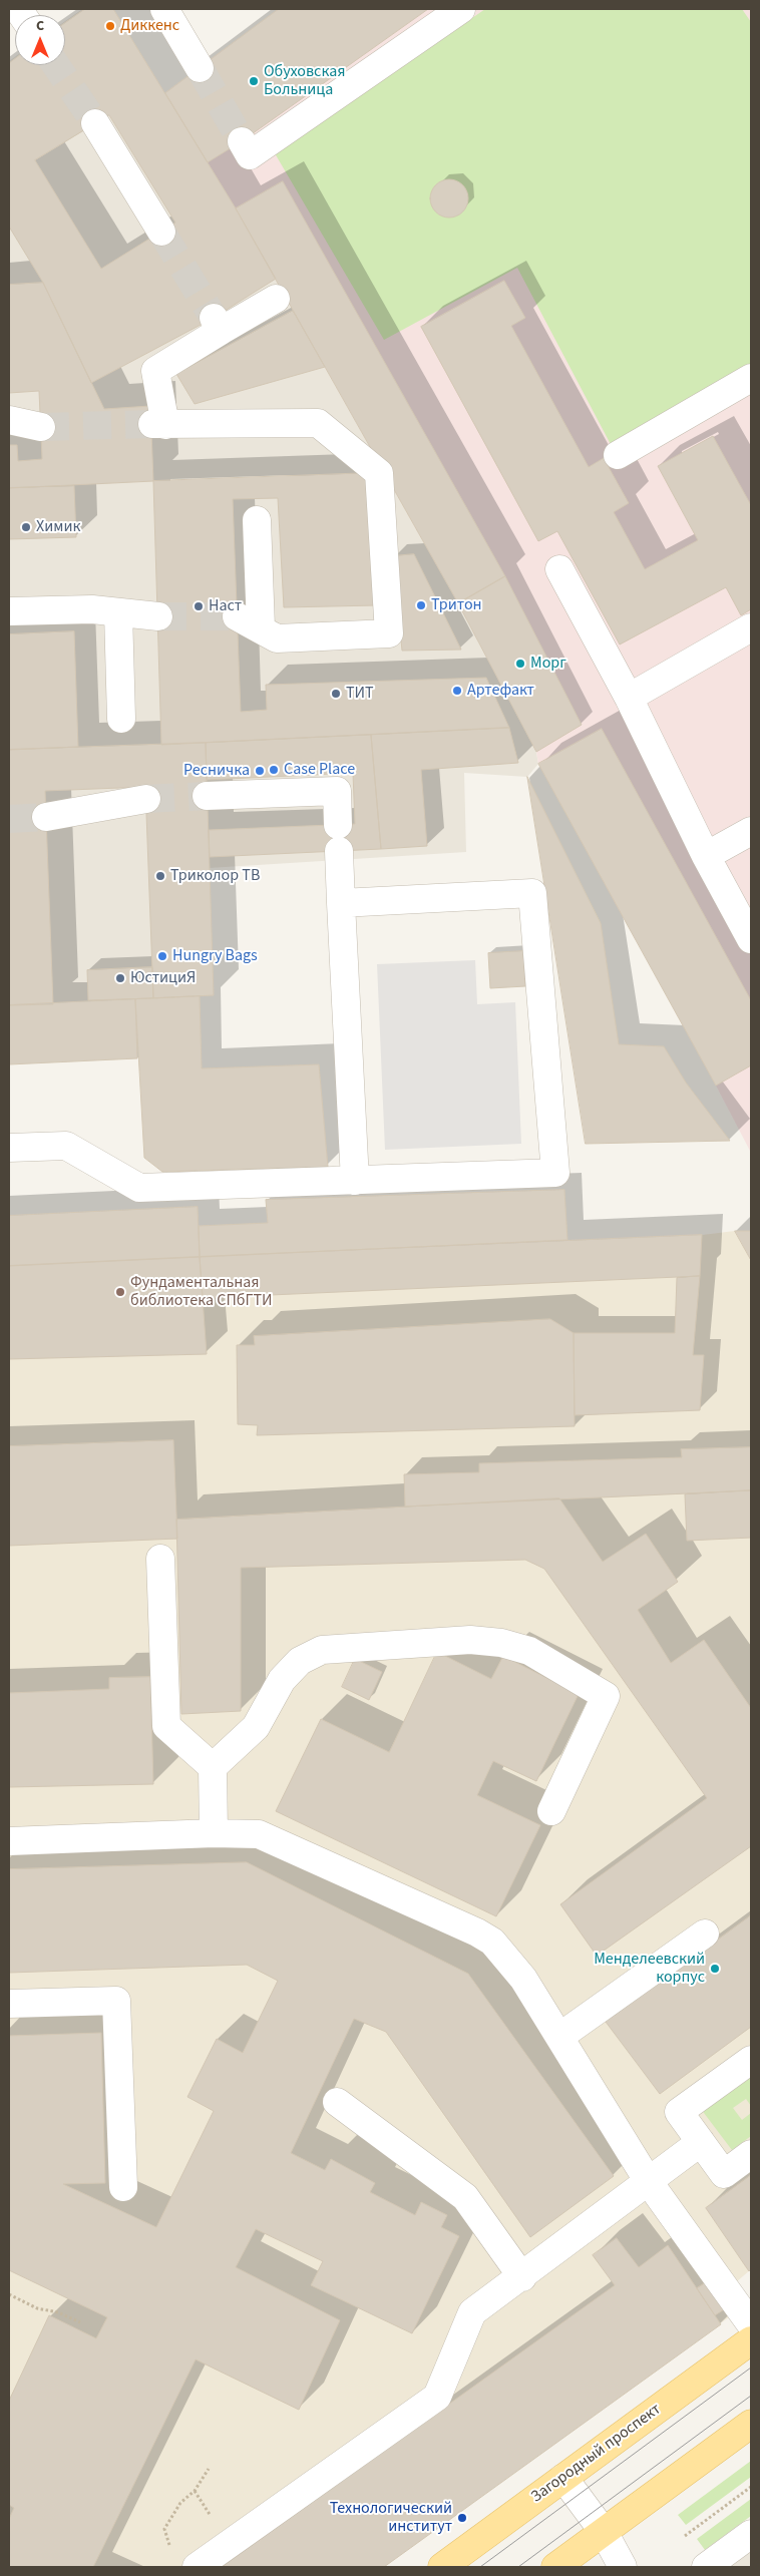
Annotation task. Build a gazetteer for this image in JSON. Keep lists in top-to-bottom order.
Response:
{
  "streets": {
    "main road": ["Загородный проспект"]
  },
  "places": [
    "Диккенс",
    "Обуховская Больница",
    "Химик",
    "Тритон",
    "Наст",
    "Морг",
    "Артефакт",
    "ТИТ",
    "Case Place",
    "Ресничка",
    "Триколор ТВ",
    "Hungry Bags",
    "ЮстициЯ",
    "Фундаментальная библиотека СПбГТИ",
    "Менделеевский корпус",
    "Технологический институт"
  ],
  "north": "top"
}
